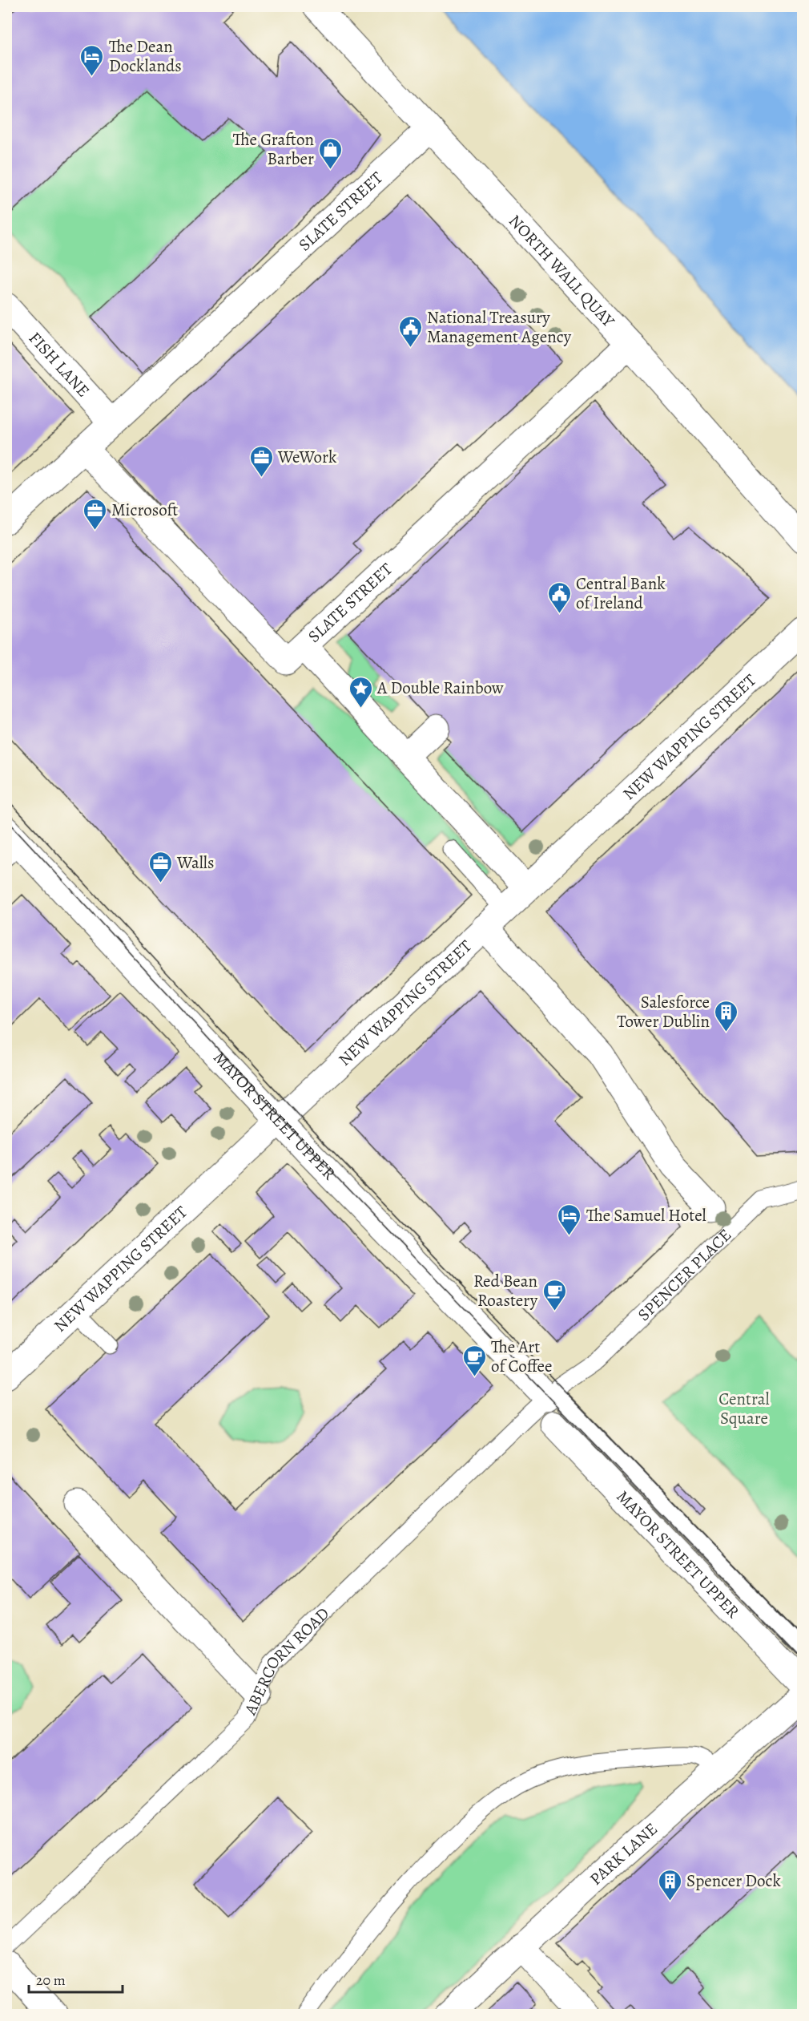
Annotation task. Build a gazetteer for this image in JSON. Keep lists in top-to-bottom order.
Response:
{
  "streets": {
    "street": [
      "SLATE STREET",
      "NORTH WALL QUAY",
      "FISH LANE",
      "NEW WAPPING STREET",
      "MAYOR STREET UPPER",
      "PARK LANE"
    ],
    "lane": ["SPENCER PLACE", "ABERCORN ROAD"]
  },
  "crossings": [
    ["SLATE STREET", "NORTH WALL QUAY"],
    ["SLATE STREET", "FISH LANE"],
    ["NEW WAPPING STREET", "MAYOR STREET UPPER"],
    ["MAYOR STREET UPPER", "SPENCER PLACE"],
    ["MAYOR STREET UPPER", "ABERCORN ROAD"],
    ["SPENCER PLACE", "ABERCORN ROAD"]
  ],
  "parks": ["Central Square"],
  "places": {
    "hotel": ["The Dean Docklands", "The Samuel Hotel"],
    "shop": ["The Grafton Barber"],
    "public building": ["National Treasury Management Agency", "Central Bank of Ireland"],
    "office": ["WeWork", "Microsoft", "Walls"],
    "place": ["A Double Rainbow"],
    "building": ["Salesforce Tower Dublin", "Spencer Dock"],
    "cafe": ["Red Bean Roastery", "The Art of Coffee"]
  },
  "scale_bar": "20 m"
}
